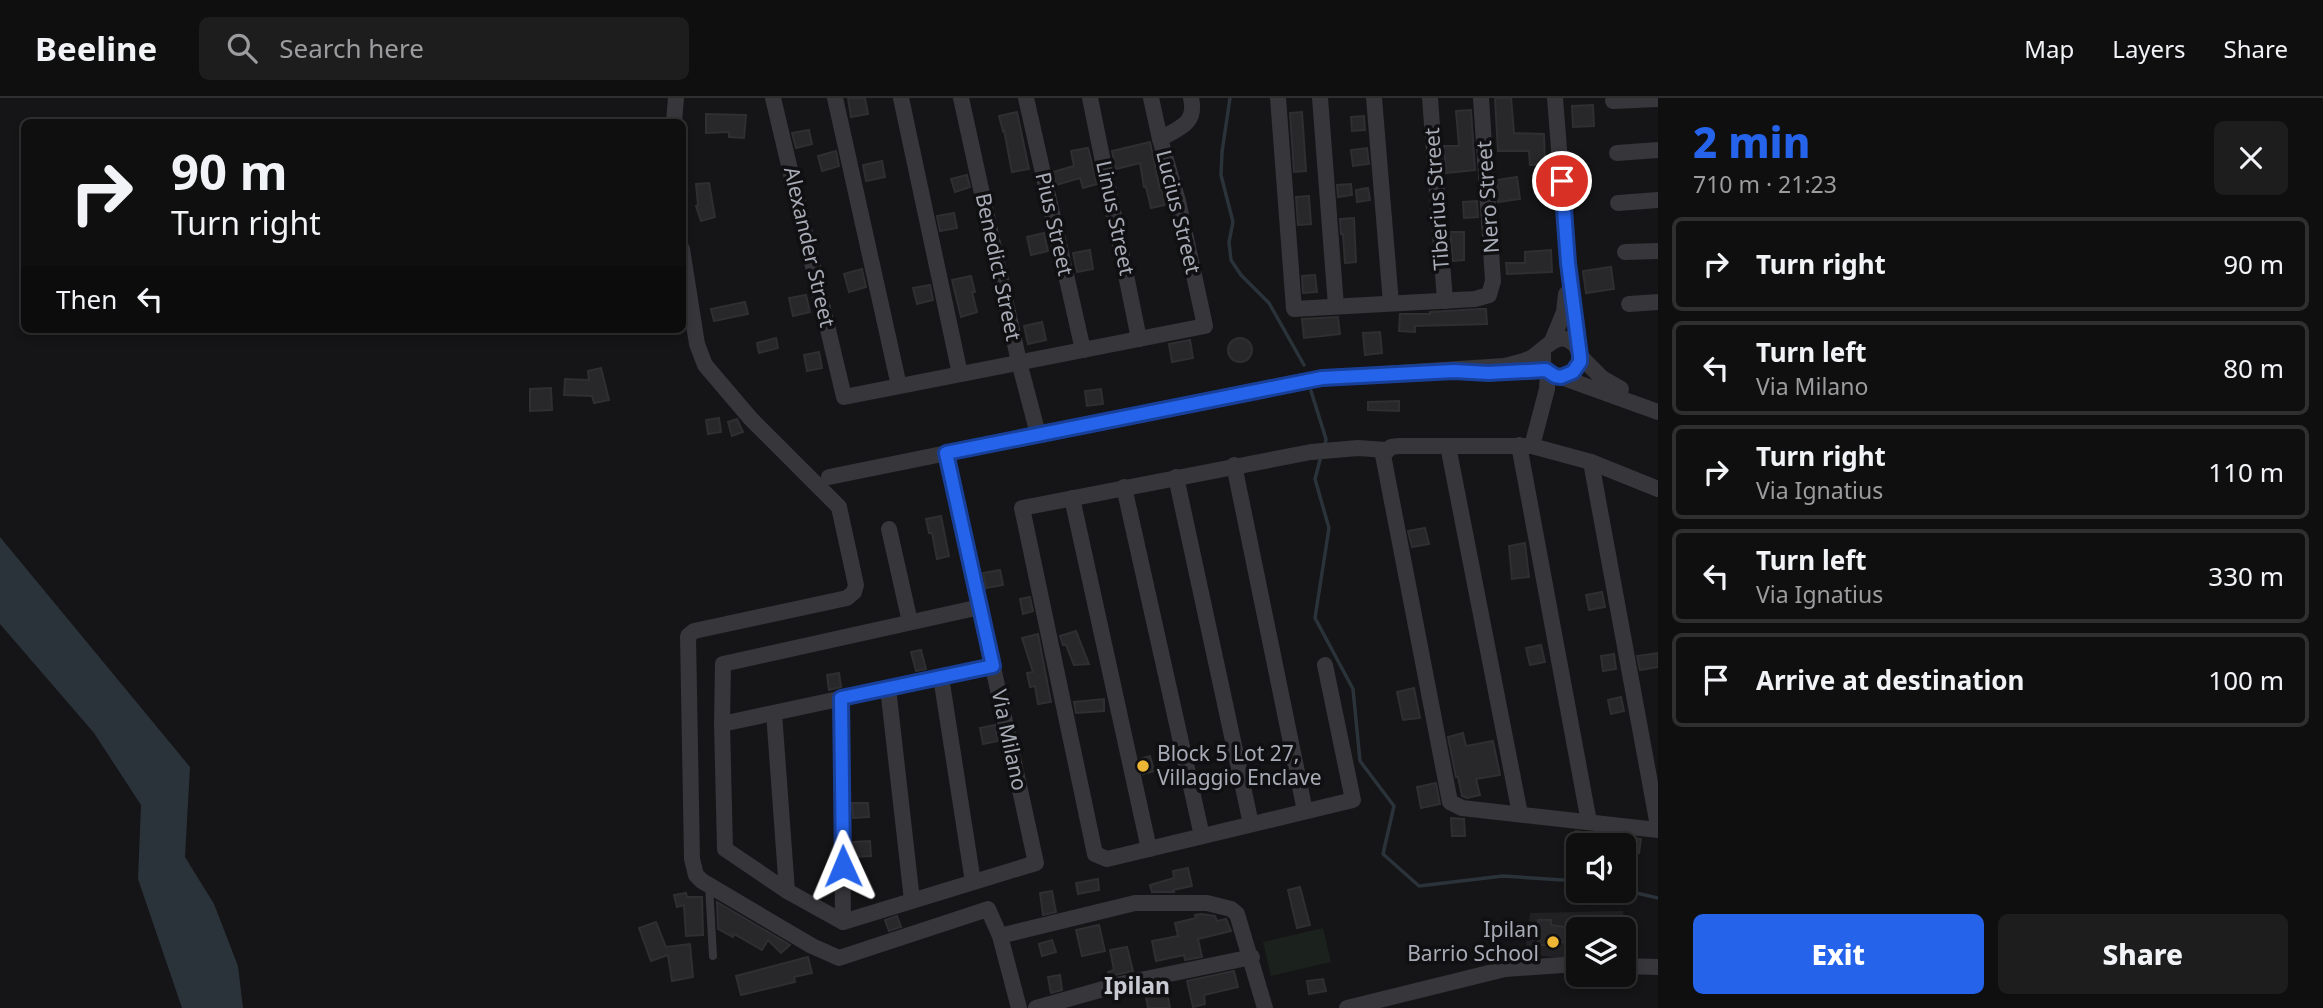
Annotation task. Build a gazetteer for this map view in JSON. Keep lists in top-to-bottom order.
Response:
{
  "streets": {
    "street": [
      "Nero Street",
      "Tiberius Street",
      "Lucius Street",
      "Linus Street",
      "Pius Street",
      "Alexander Street",
      "Benedict Street",
      "Via Milano"
    ]
  },
  "crossings": [
    ["Nero Street", "Tiberius Street"],
    ["Lucius Street", "Linus Street"]
  ],
  "districts": ["Ipilan"],
  "places": ["Block 5 Lot 27, Villaggio Enclave", "Ipilan Barrio School"],
  "page": {
    "header": "Beeline",
    "search": "Search here",
    "nav": ["Map", "Layers", "Share"],
    "heading": ["2 min", "710 m · 21:23"],
    "turn": ["90 m", "Turn right"],
    "list": [
      {
        "name": "Turn right",
        "value": "90 m"
      },
      {
        "name": "Turn left",
        "note": "Via Milano",
        "value": "80 m"
      },
      {
        "name": "Turn right",
        "note": "Via Ignatius",
        "value": "110 m"
      },
      {
        "name": "Turn left",
        "note": "Via Ignatius",
        "value": "330 m"
      },
      {
        "name": "Arrive at destination",
        "value": "100 m"
      }
    ],
    "then": "Then",
    "buttons": ["Exit", "Share"]
  }
}
